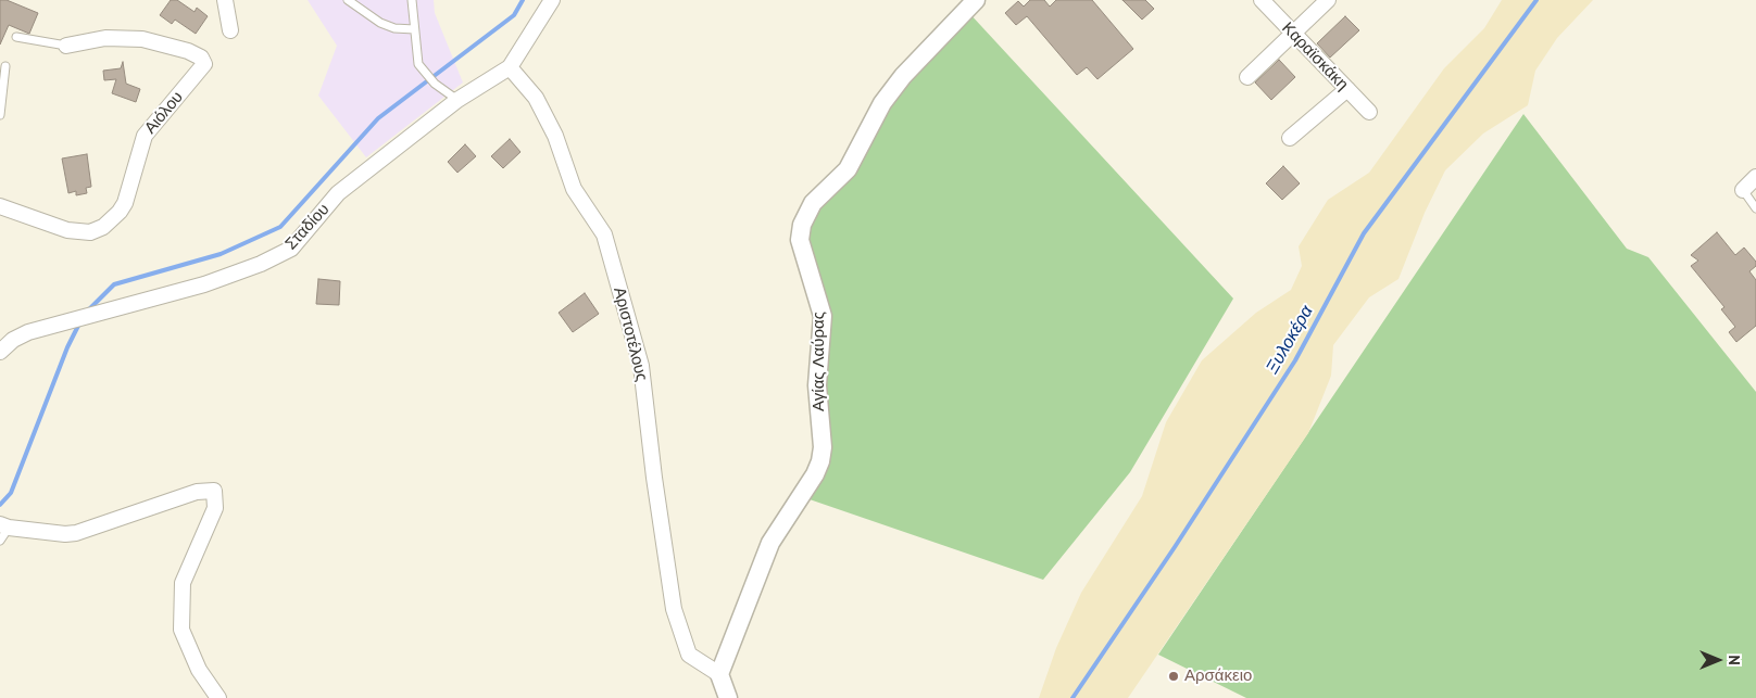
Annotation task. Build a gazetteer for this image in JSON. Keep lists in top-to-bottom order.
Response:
{
  "streets": {
    "street": [
      "Καραϊσκάκη",
      "Αιόλου",
      "Σταδίου",
      "Αριστοτέλους",
      "Αγίας Λαύρας"
    ]
  },
  "crossings": [
    ["Σταδίου", "Αριστοτέλους"],
    ["Αριστοτέλους", "Αγίας Λαύρας"]
  ],
  "water": ["Ξυλοκέρα"],
  "places": ["Αρσάκειο"],
  "north": "right"
}
